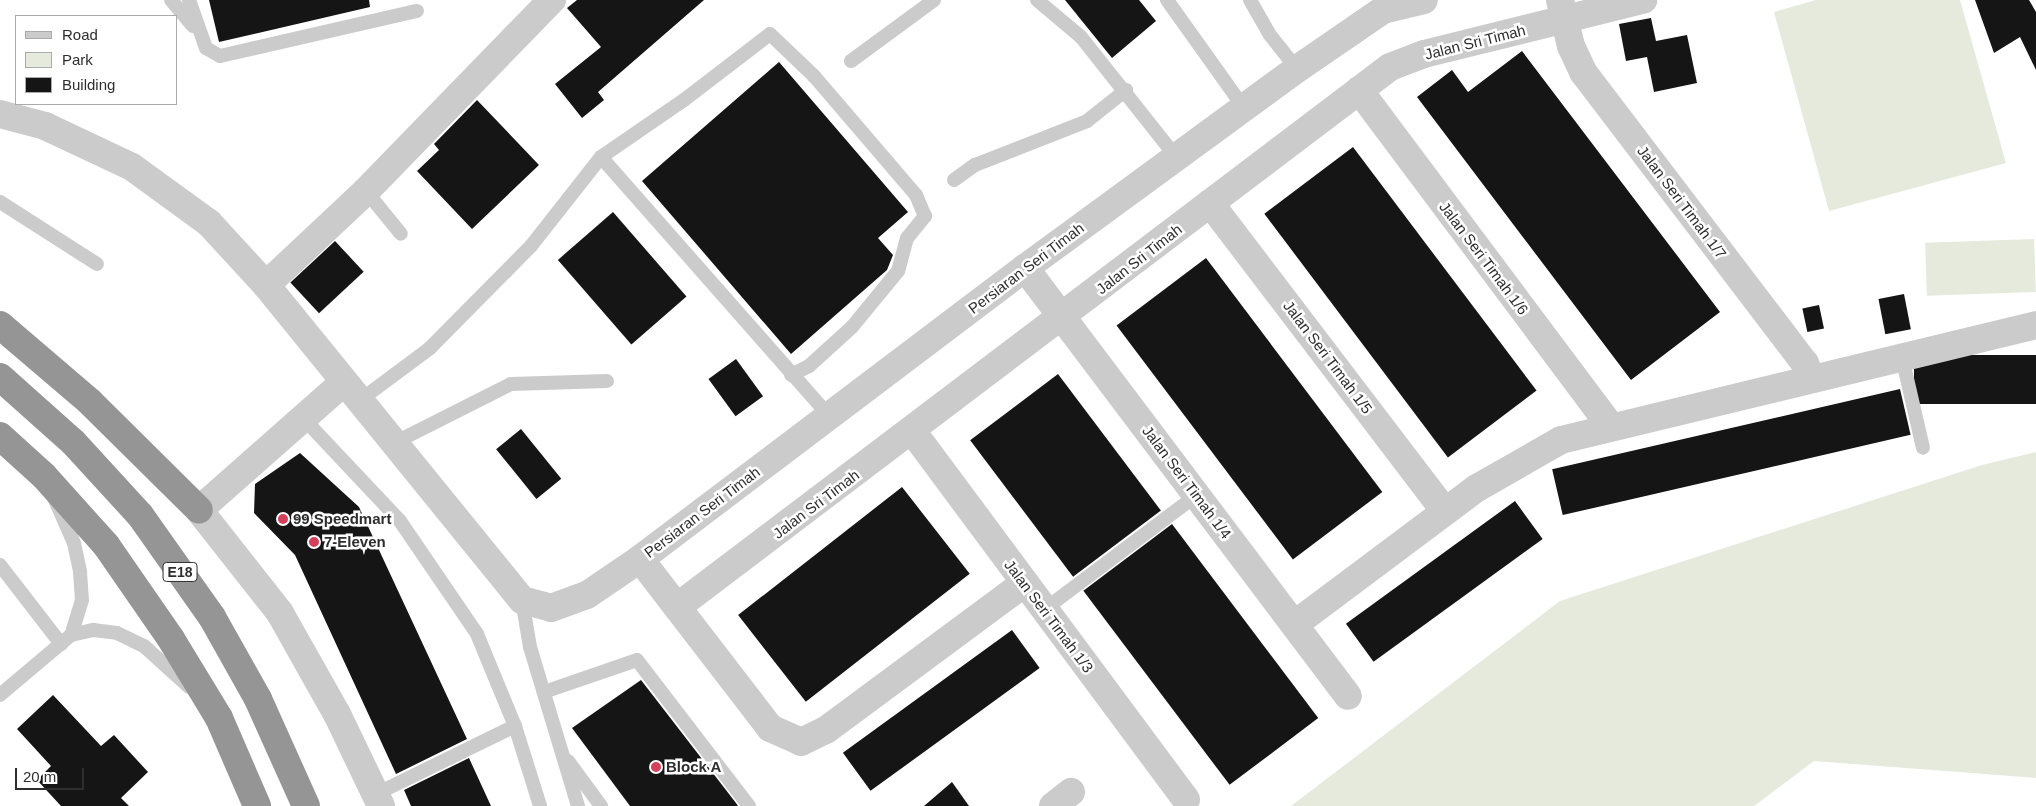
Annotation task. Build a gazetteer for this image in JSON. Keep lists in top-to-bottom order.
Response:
{
  "streets": {
    "highway": ["E18"],
    "street": [
      "Jalan Sri Timah",
      "Jalan Seri Timah 1/7",
      "Jalan Seri Timah 1/6",
      "Persiaran Seri Timah",
      "Jalan Seri Timah 1/5",
      "Jalan Seri Timah 1/4",
      "Jalan Seri Timah 1/3"
    ]
  },
  "crossings": [
    ["Jalan Sri Timah", "Jalan Seri Timah 1/7"],
    ["Jalan Sri Timah", "Jalan Seri Timah 1/6"],
    ["Jalan Sri Timah", "Jalan Seri Timah 1/5"],
    ["Jalan Sri Timah", "Jalan Seri Timah 1/4"],
    ["Jalan Sri Timah", "Jalan Seri Timah 1/3"],
    ["Persiaran Seri Timah", "Jalan Seri Timah 1/4"]
  ],
  "places": ["99 Speedmart", "7-Eleven", "Block A"],
  "legend": ["Road", "Park", "Building"],
  "scale_bar": "20 m"
}
